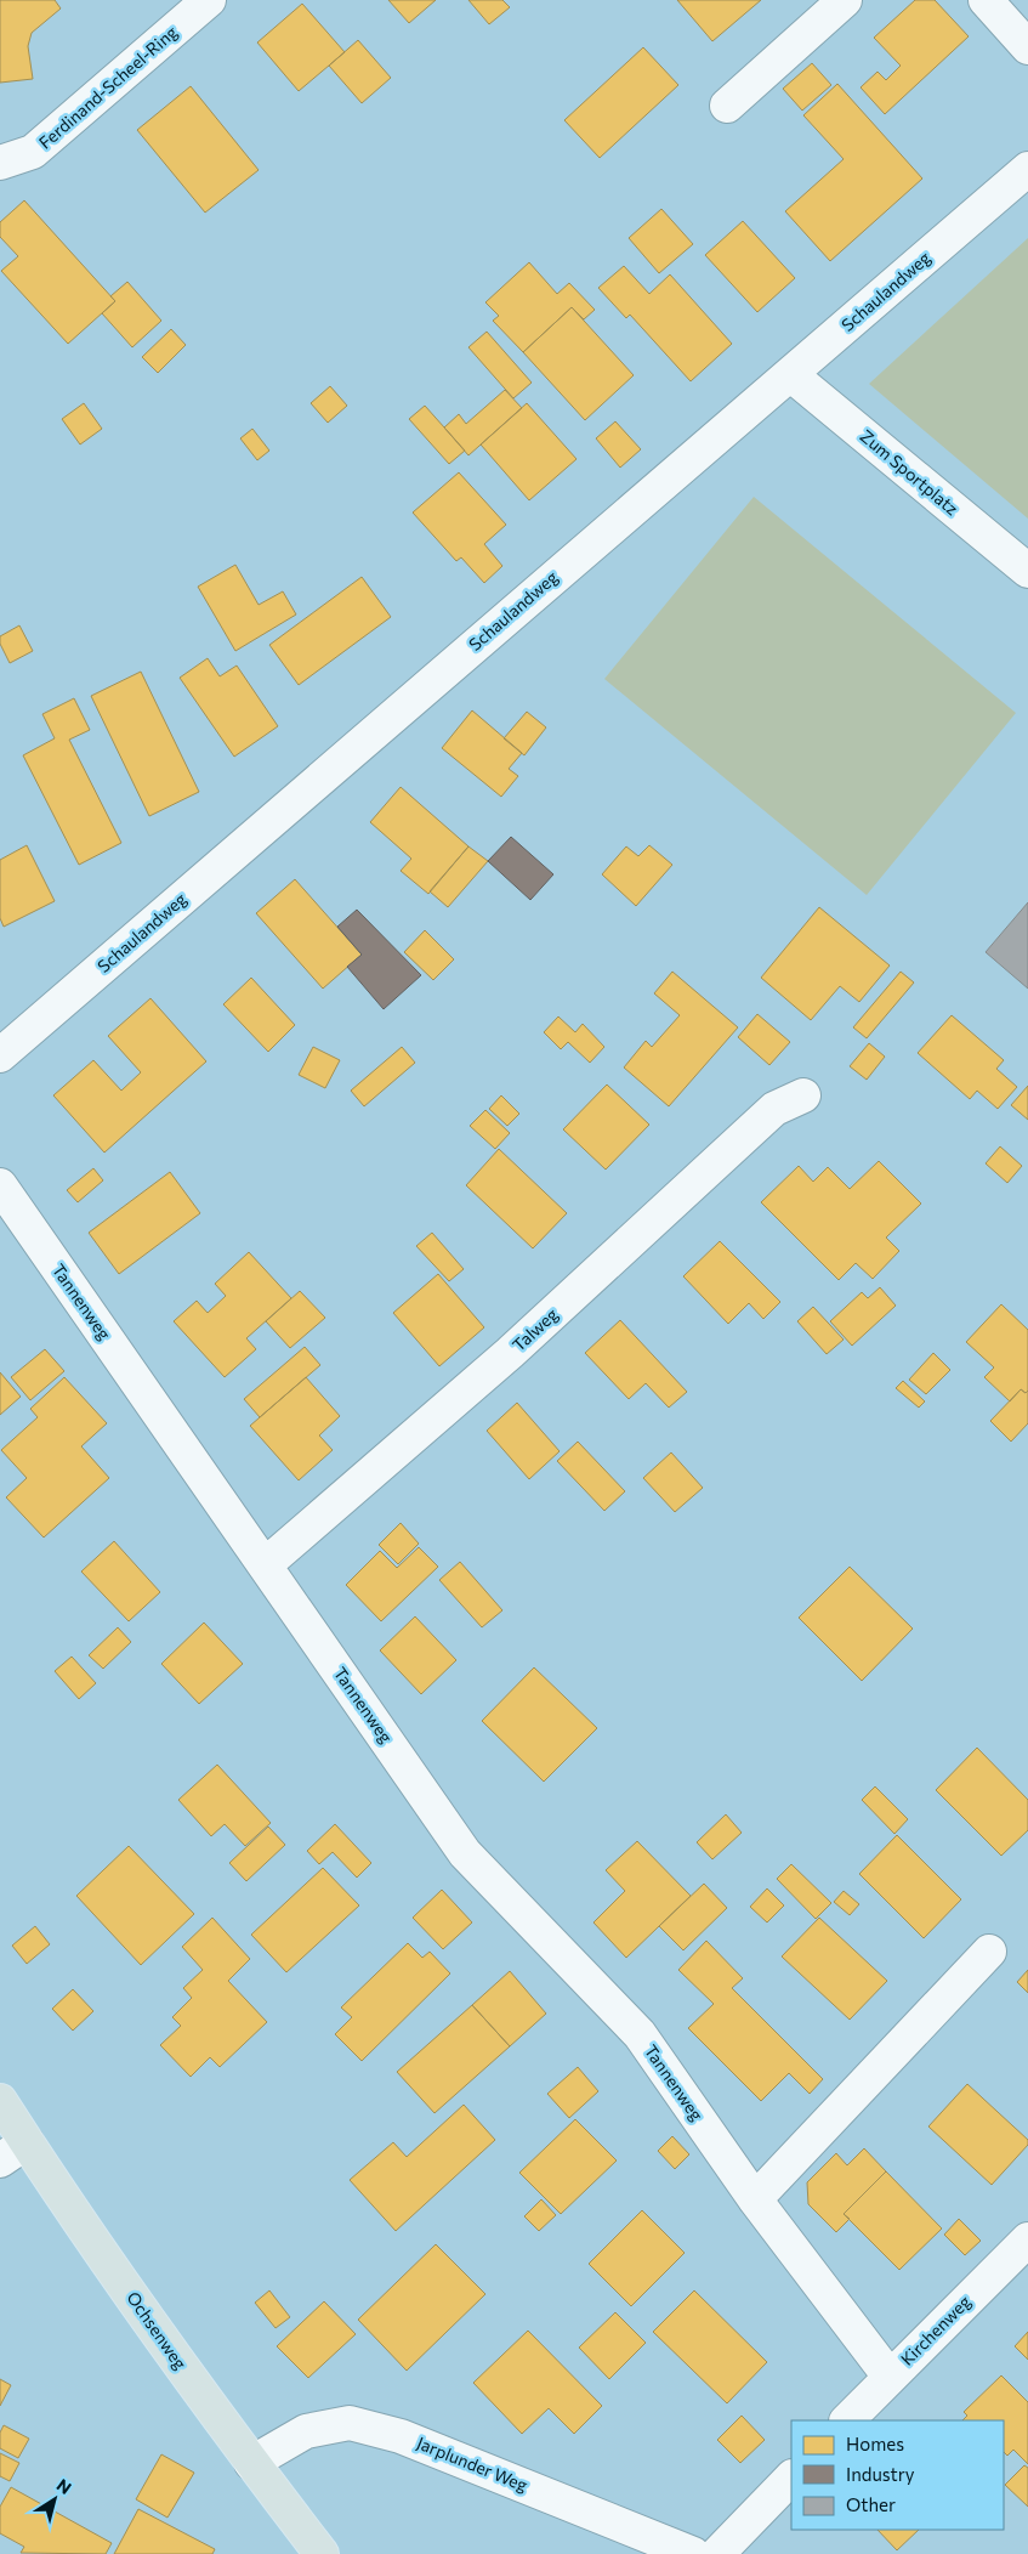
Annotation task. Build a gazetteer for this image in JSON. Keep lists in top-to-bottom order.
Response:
{
  "streets": {
    "main road": ["Ochsenweg"],
    "street": [
      "Ferdinand-Scheel-Ring",
      "Schaulandweg",
      "Zum Sportplatz",
      "Tannenweg",
      "Talweg",
      "Kirchenweg",
      "Jarplunder Weg"
    ]
  },
  "crossings": [
    ["Schaulandweg", "Zum Sportplatz"],
    ["Tannenweg", "Talweg"],
    ["Tannenweg", "Kirchenweg"],
    ["Ochsenweg", "Jarplunder Weg"]
  ],
  "legend": ["Homes", "Industry", "Other"],
  "north": "top right"
}
